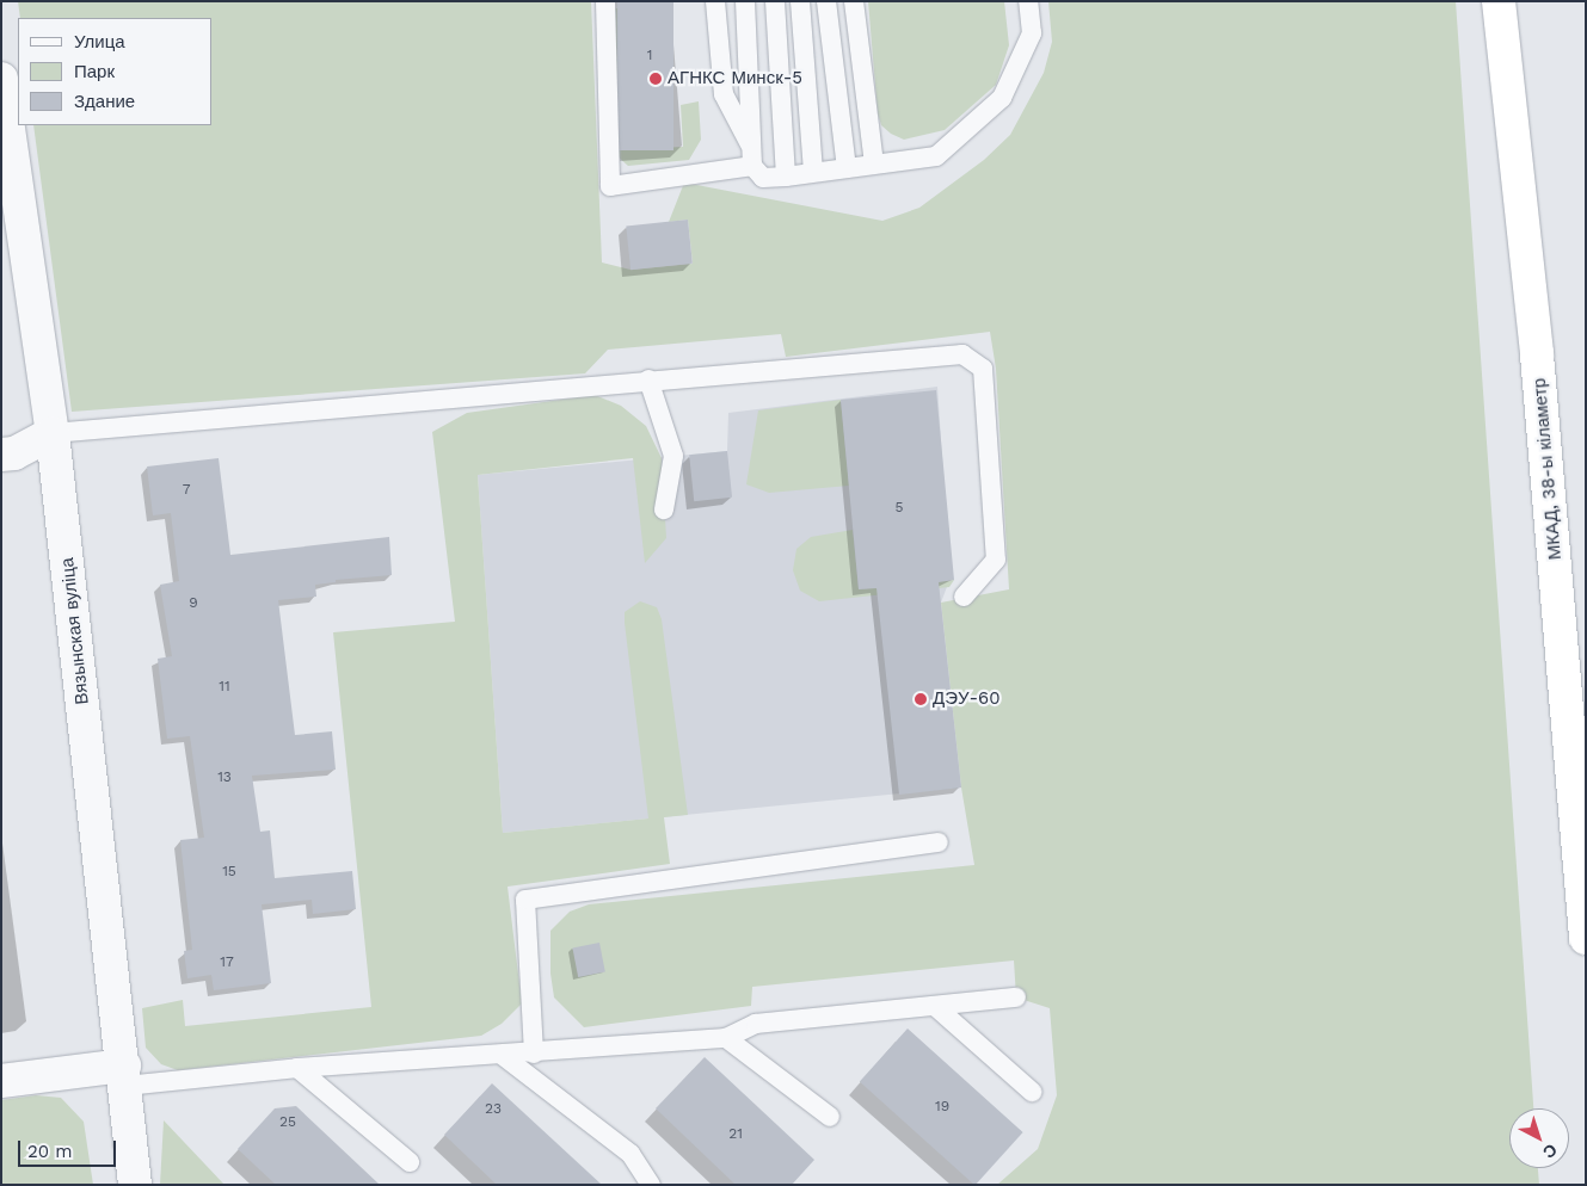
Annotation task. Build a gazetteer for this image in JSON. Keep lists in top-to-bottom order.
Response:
{
  "streets": {
    "highway": ["МКАД, 38-ы кіламетр"],
    "street": ["Вязынская вуліца"]
  },
  "places": ["АГНКС Минск-5", "ДЭУ-60"],
  "house_numbers": [
    "1",
    "7",
    "5",
    "9",
    "11",
    "13",
    "15",
    "17",
    "19",
    "23",
    "25",
    "21"
  ],
  "legend": ["Улица", "Парк", "Здание"],
  "scale_bar": "20 m",
  "north": "bottom right"
}
